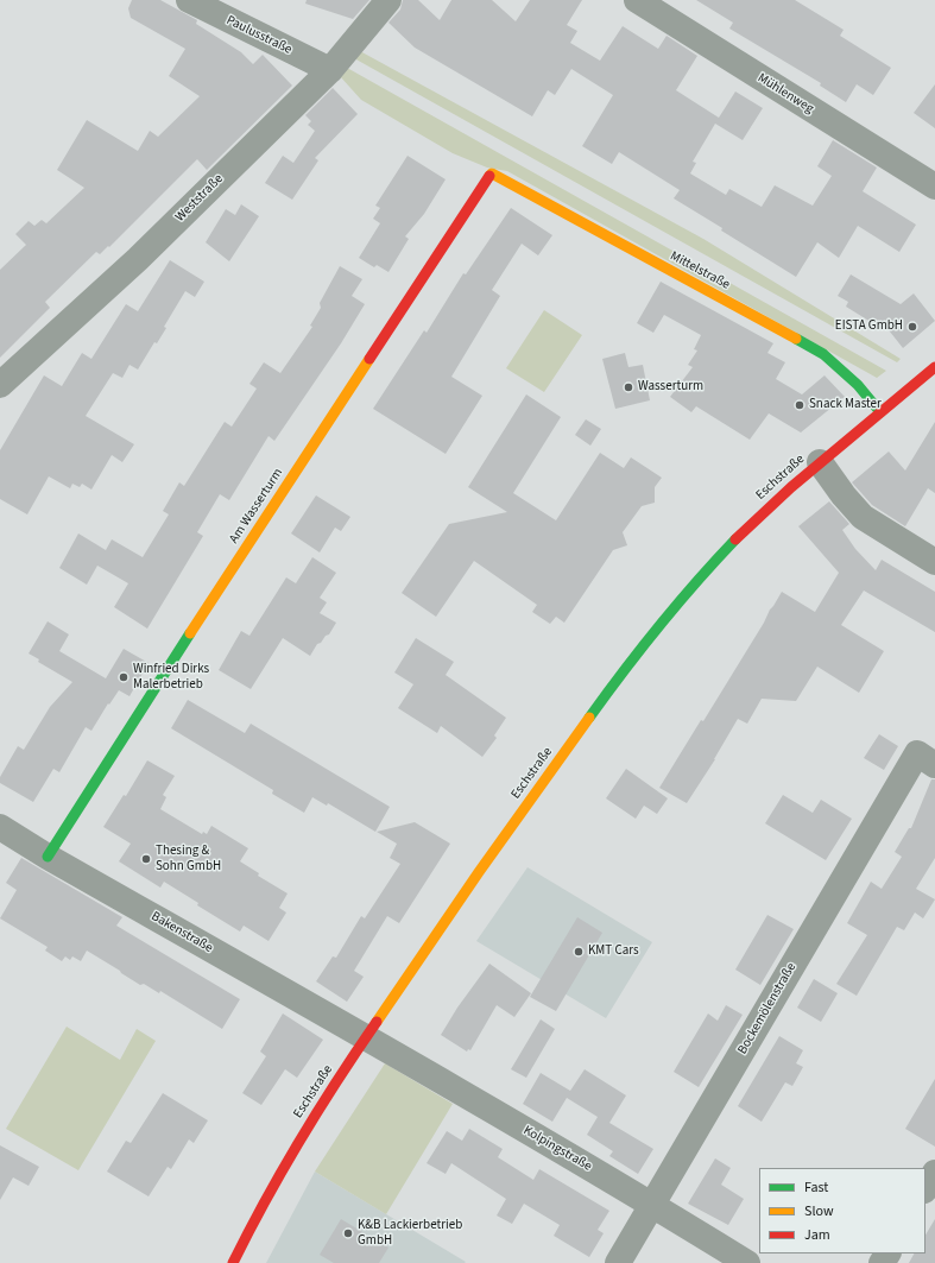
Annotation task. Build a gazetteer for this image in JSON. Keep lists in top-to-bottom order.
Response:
{
  "streets": {
    "street": [
      "Paulusstraße",
      "Mühlenweg",
      "Weststraße",
      "Mittelstraße",
      "Eschstraße",
      "Am Wasserturm",
      "Bakenstraße",
      "Bockemölenstraße",
      "Kolpingstraße"
    ]
  },
  "crossings": [
    ["Paulusstraße", "Weststraße"],
    ["Mittelstraße", "Eschstraße"],
    ["Mittelstraße", "Am Wasserturm"],
    ["Eschstraße", "Bakenstraße"],
    ["Eschstraße", "Kolpingstraße"],
    ["Am Wasserturm", "Bakenstraße"],
    ["Bakenstraße", "Kolpingstraße"],
    ["Bockemölenstraße", "Kolpingstraße"]
  ],
  "places": [
    "EISTA GmbH",
    "Wasserturm",
    "Snack Master",
    "Winfried Dirks Malerbetrieb",
    "Thesing & Sohn GmbH",
    "KMT Cars",
    "K&B Lackierbetrieb GmbH"
  ],
  "legend": ["Fast", "Slow", "Jam"]
}
